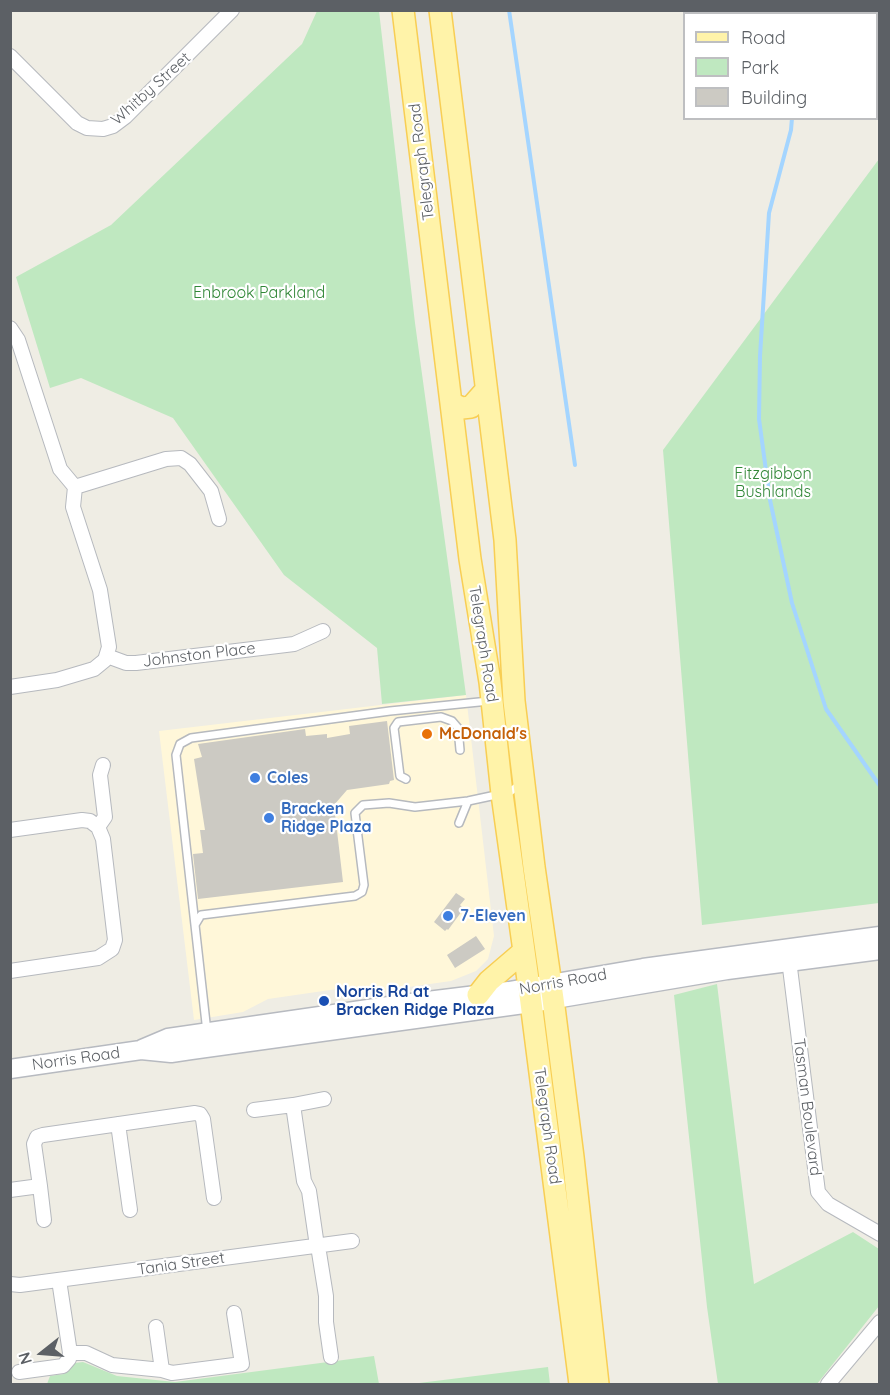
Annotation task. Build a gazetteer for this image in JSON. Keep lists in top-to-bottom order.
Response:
{
  "streets": {
    "main road": ["Telegraph Road", "Norris Road"],
    "street": [
      "Whitby Street",
      "Johnston Place",
      "Tasman Boulevard",
      "Tania Street"
    ]
  },
  "crossings": [
    ["Telegraph Road", "Norris Road"],
    ["Norris Road", "Tasman Boulevard"]
  ],
  "parks": ["Enbrook Parkland", "Fitzgibbon Bushlands"],
  "places": [
    "McDonald's",
    "Coles",
    "Bracken Ridge Plaza",
    "7-Eleven",
    "Norris Rd at Bracken Ridge Plaza"
  ],
  "legend": ["Road", "Park", "Building"],
  "north": "left"
}
